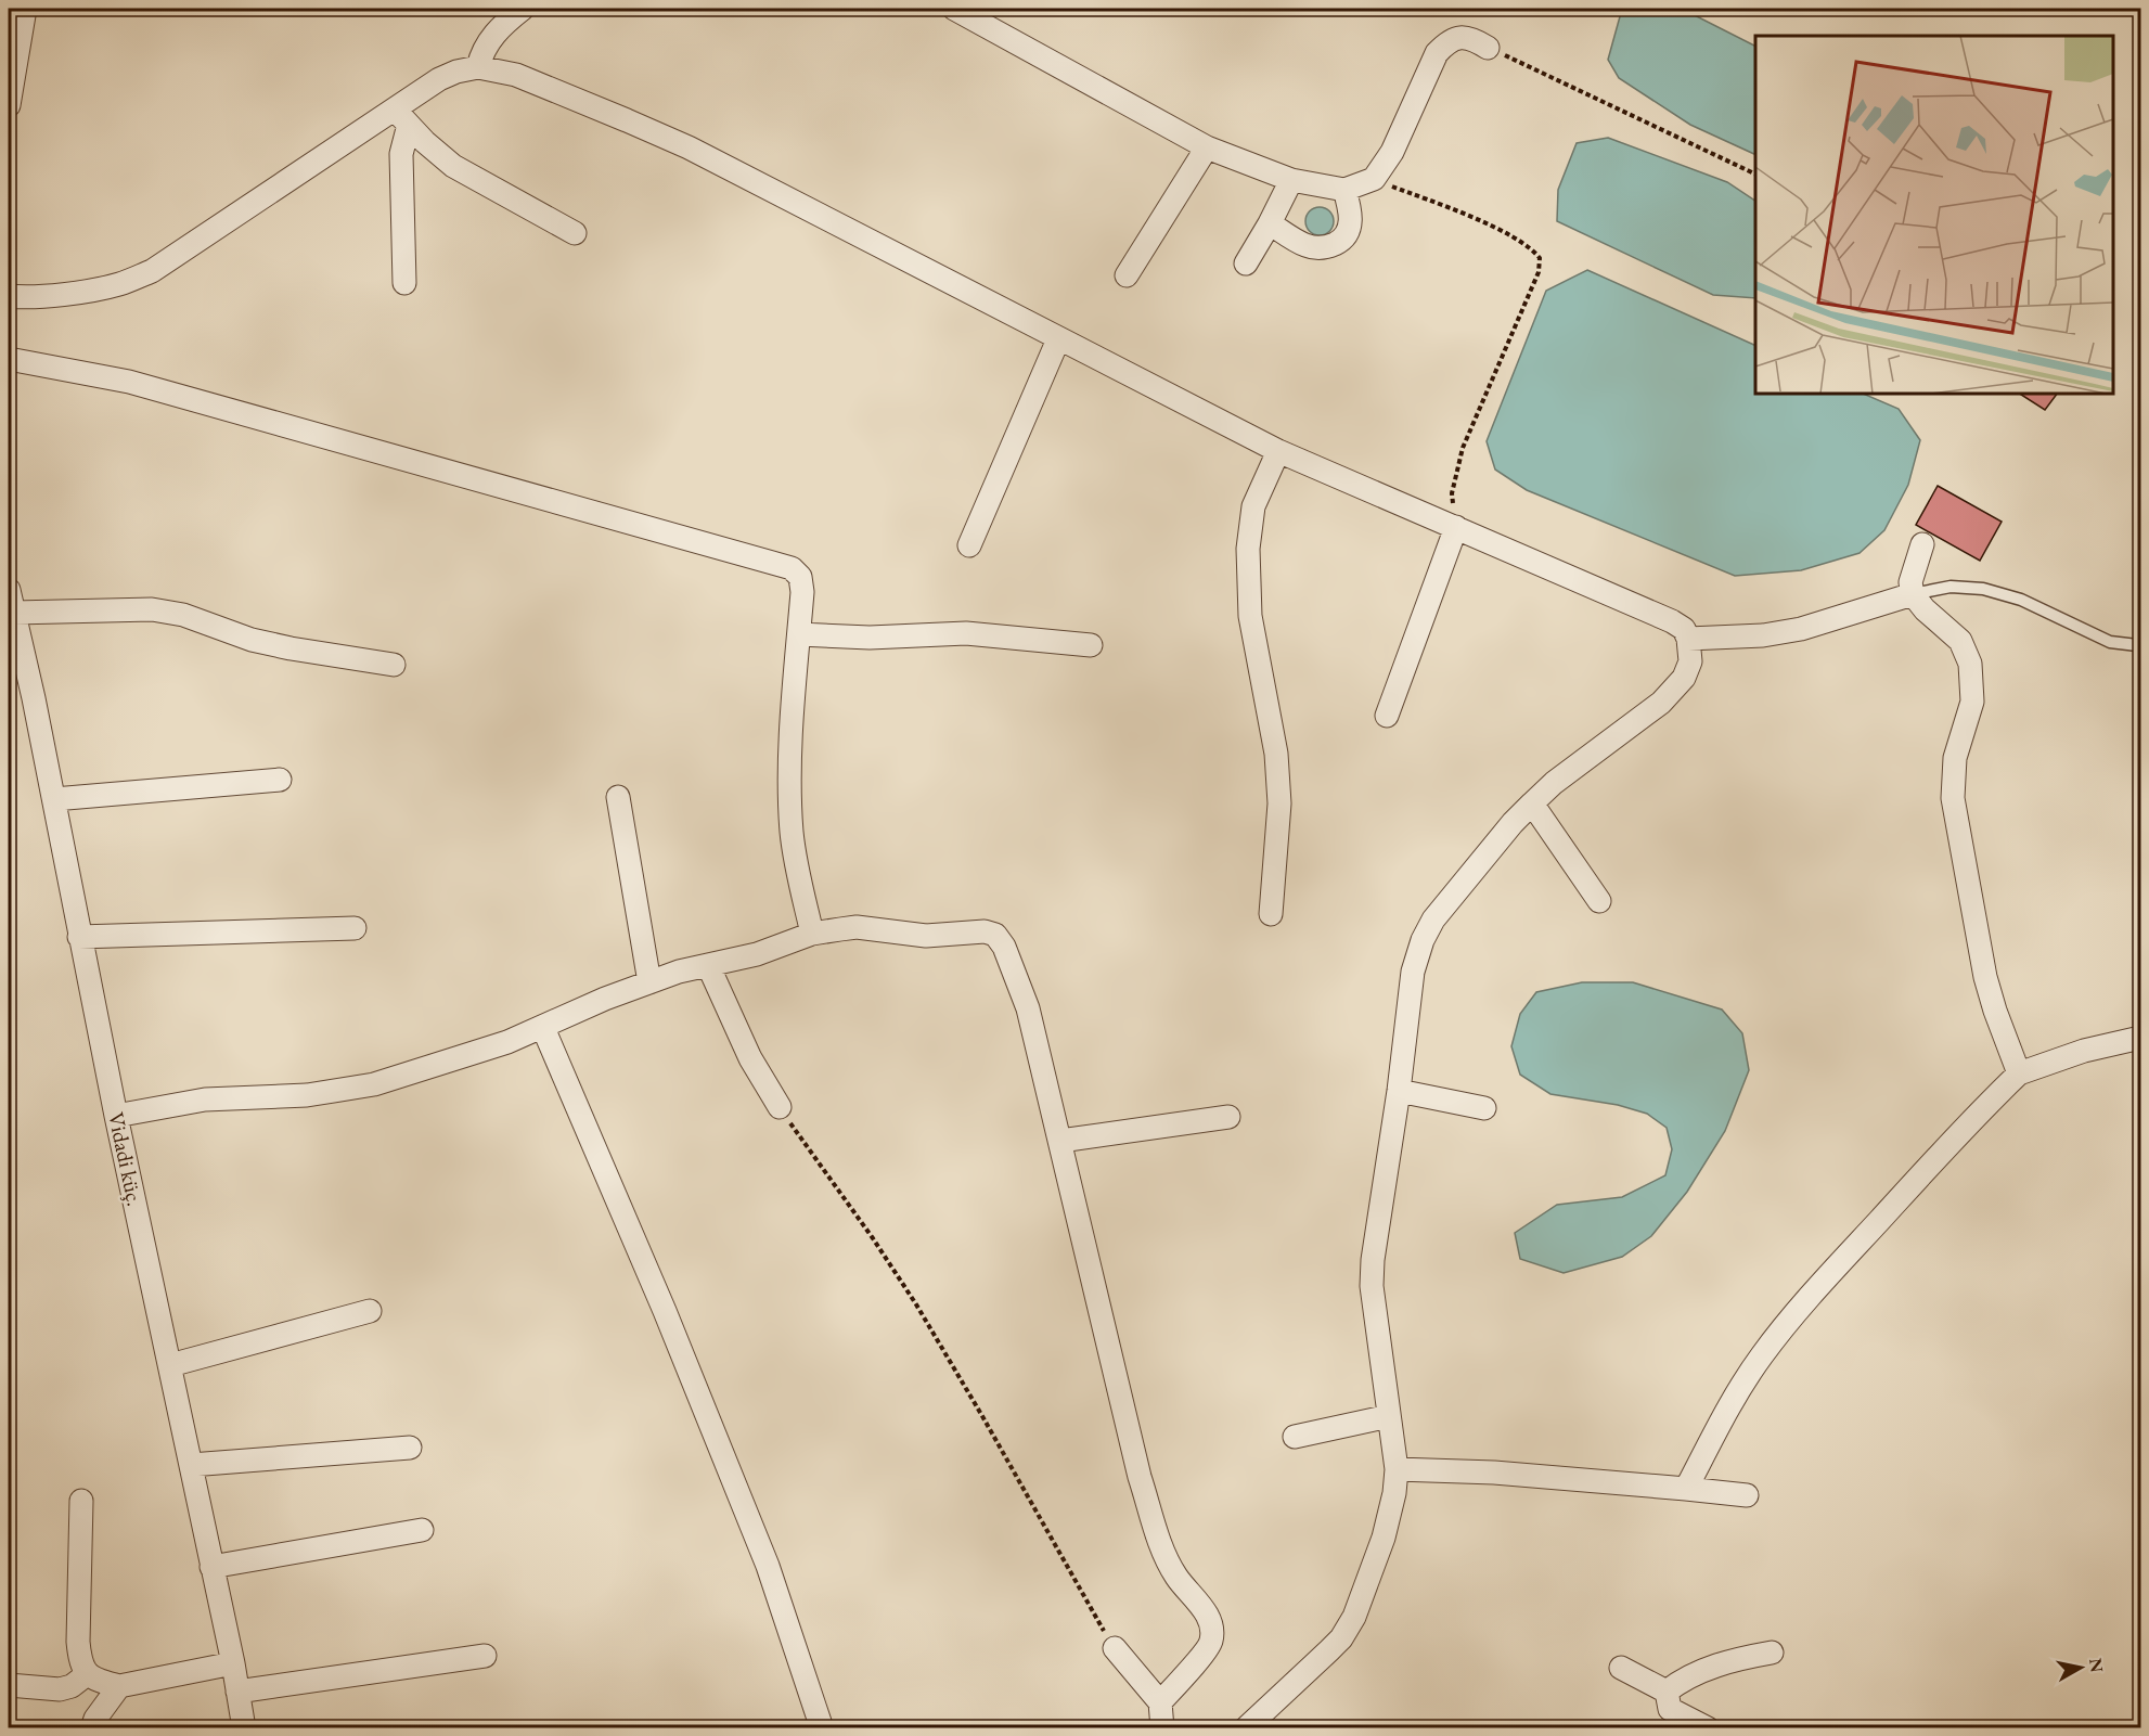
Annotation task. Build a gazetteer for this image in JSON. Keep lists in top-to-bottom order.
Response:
{
  "streets": {
    "street": ["Vidadi küç."]
  },
  "north": "right"
}
